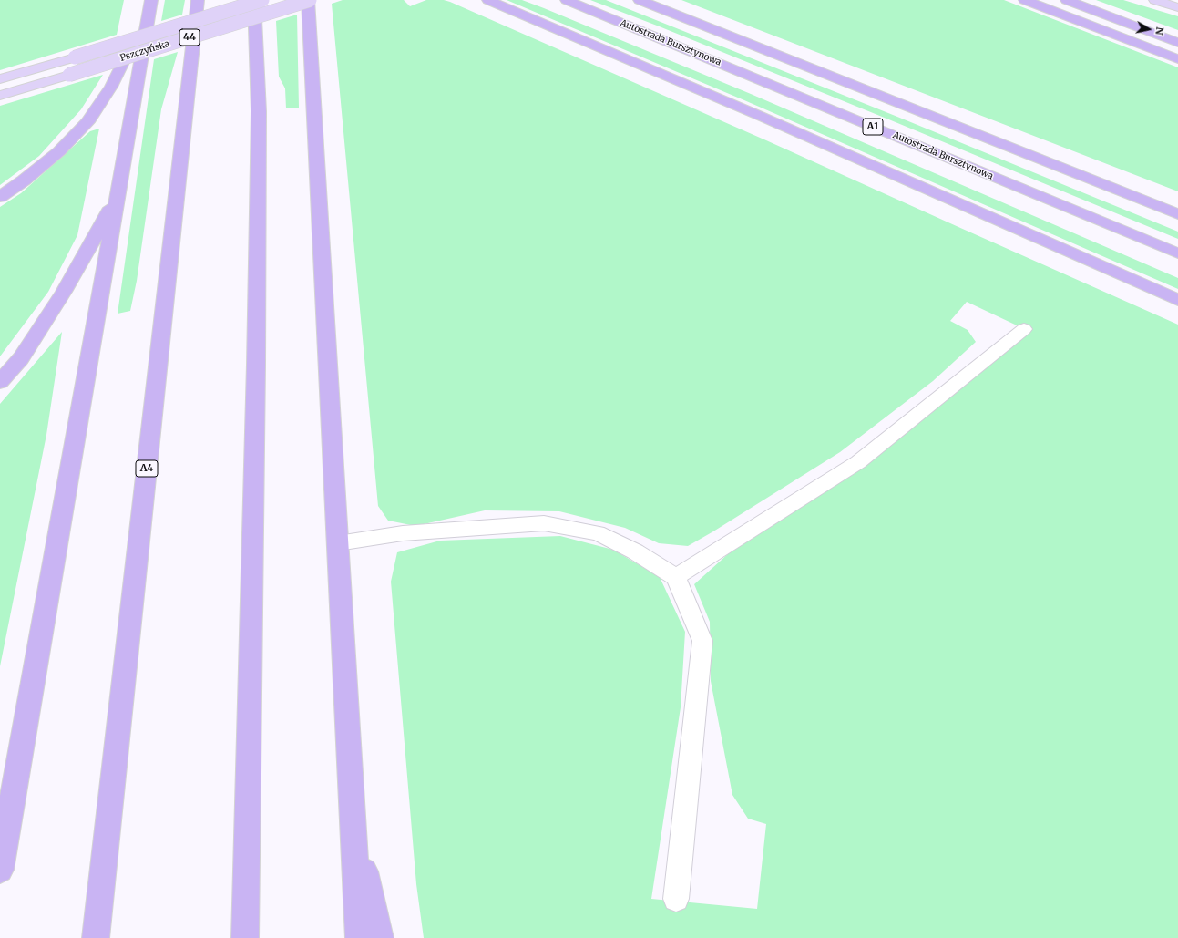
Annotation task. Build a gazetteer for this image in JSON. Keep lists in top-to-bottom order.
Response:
{
  "streets": {
    "highway": ["Autostrada Bursztynowa", "A1", "A4"],
    "main road": ["44", "Pszczyńska"]
  },
  "north": "right"
}
